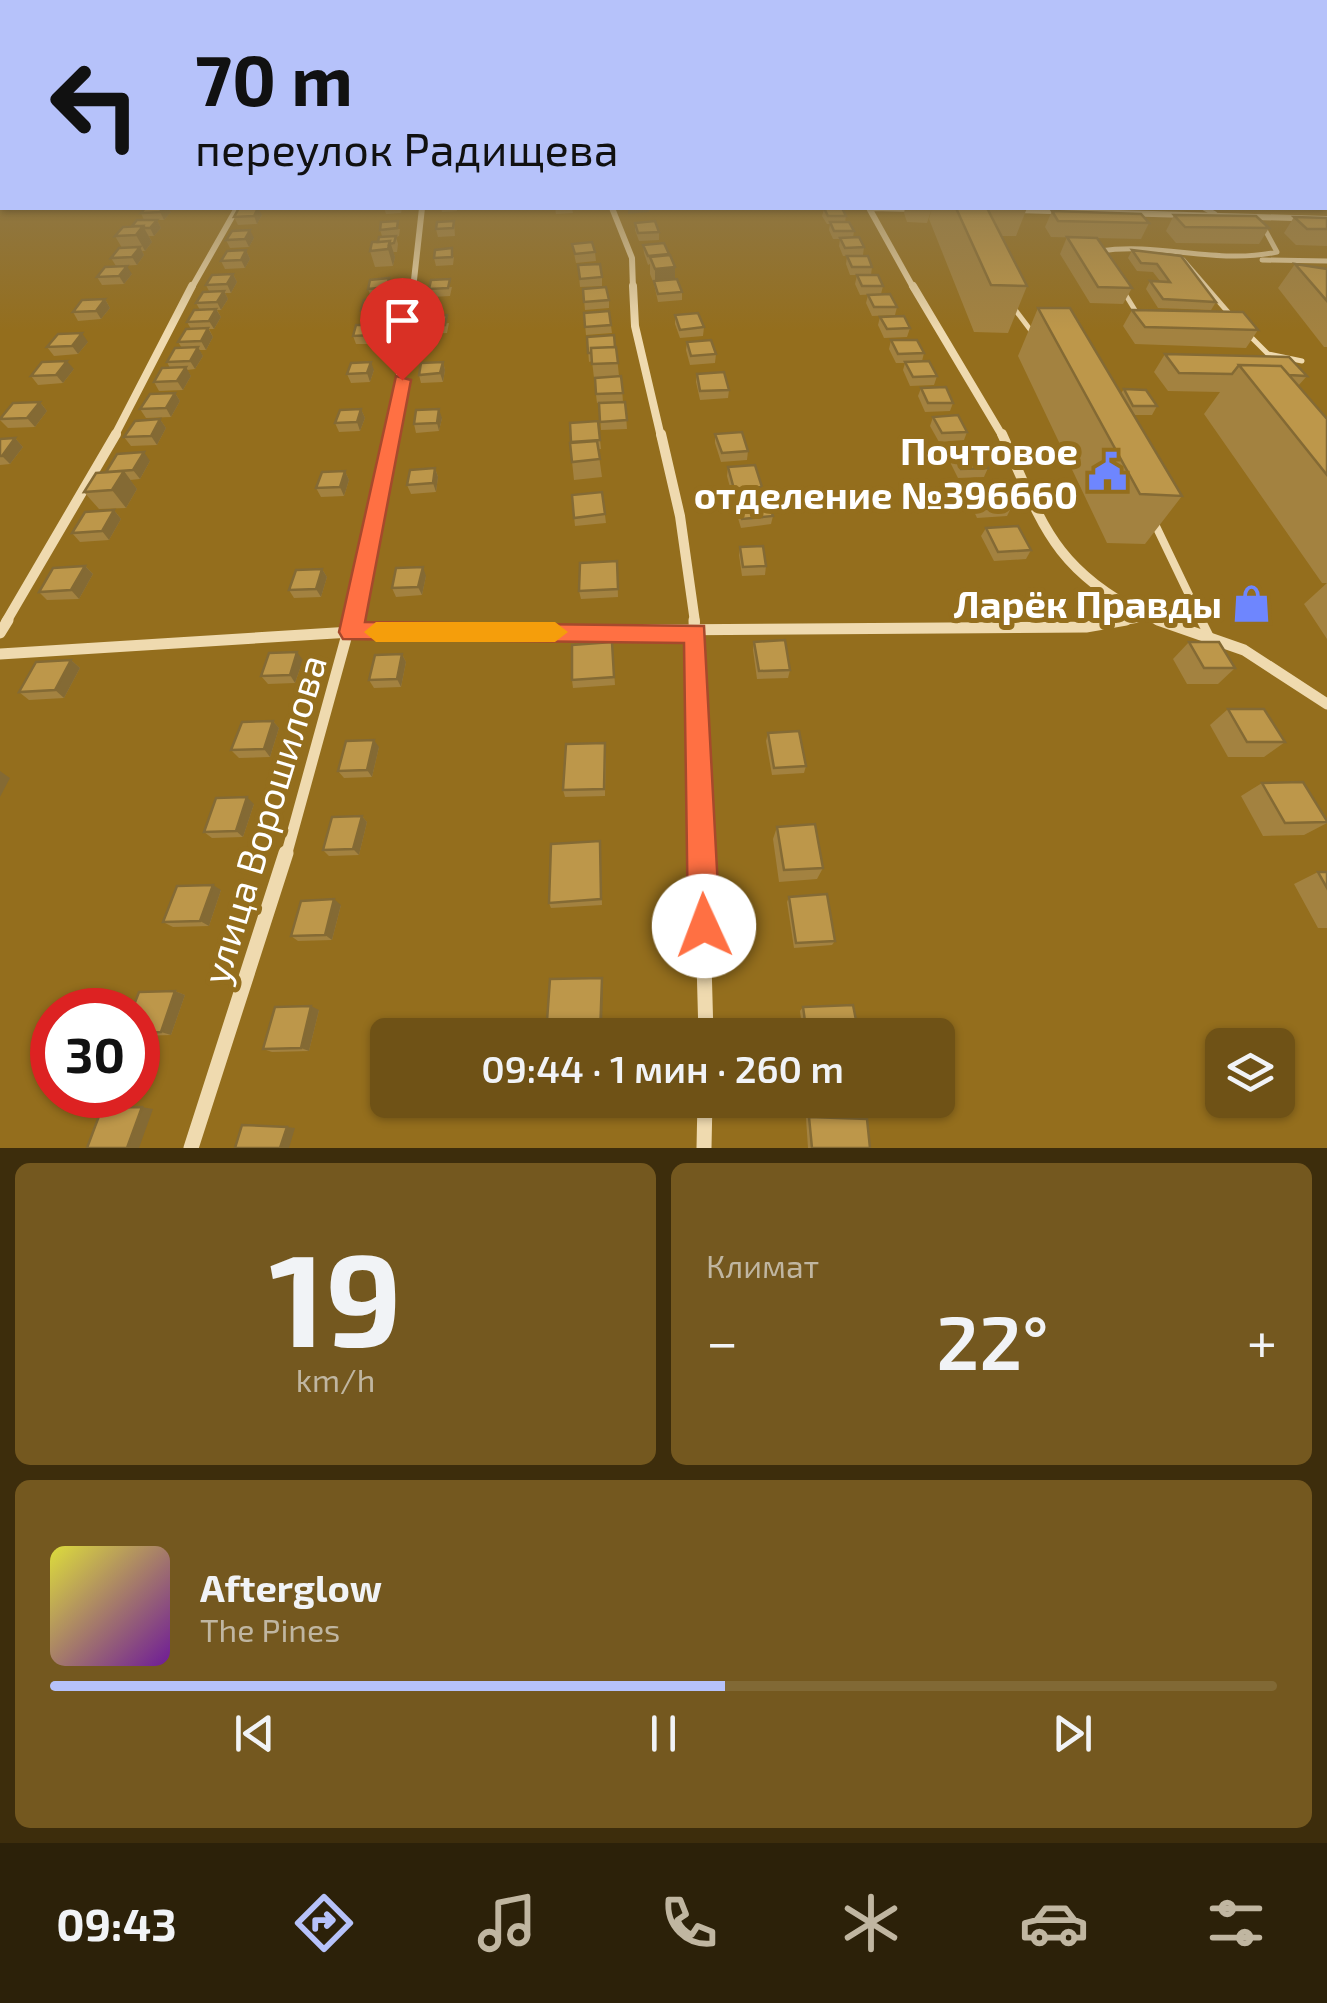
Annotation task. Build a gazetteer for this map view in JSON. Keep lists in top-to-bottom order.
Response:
{
  "streets": {
    "street": ["улица Ворошилова"]
  },
  "places": {
    "public building": ["Почтовое отделение №396660"],
    "shop": ["Ларёк Правды"]
  },
  "page": {
    "turn": ["70 m", "переулок Радищева"],
    "limit": "30",
    "trip": "09:44 · 1 мин · 260 m",
    "tile": [
      ["19", "km/h"],
      "Климат"
    ],
    "heat": ["−", "22°", "+"],
    "song": ["Afterglow", "The Pines"],
    "tabs": "09:43"
  }
}
